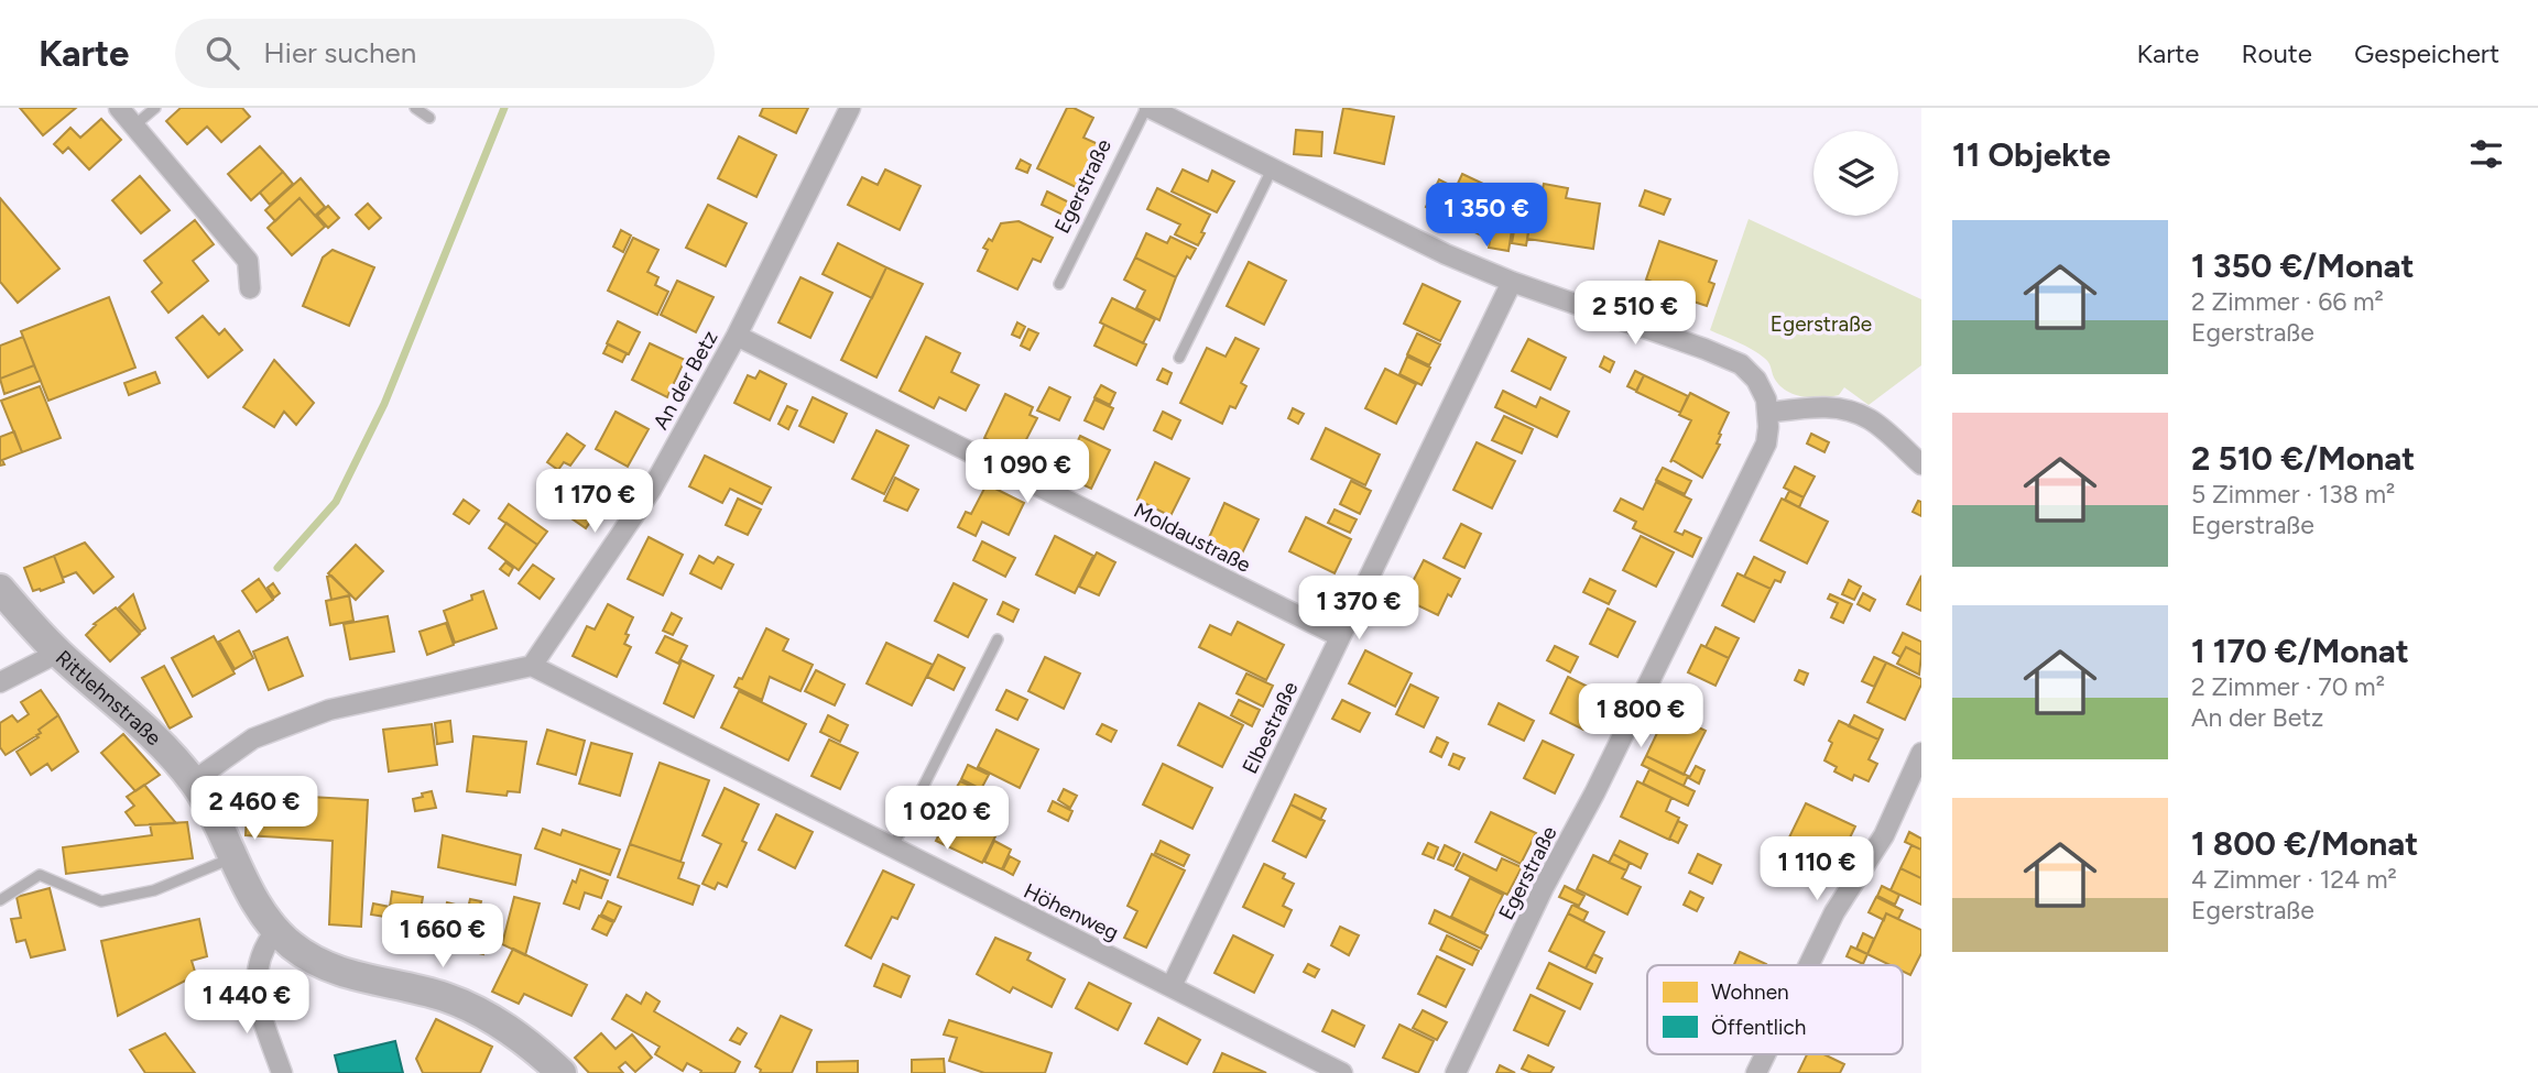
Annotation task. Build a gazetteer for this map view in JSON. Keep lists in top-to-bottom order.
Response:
{
  "streets": {
    "street": [
      "Egerstraße",
      "An der Betz",
      "Moldaustraße",
      "Rittlehnstraße",
      "Elbestraße",
      "Höhenweg"
    ]
  },
  "crossings": [
    ["Egerstraße", "Elbestraße"],
    ["An der Betz", "Moldaustraße"],
    ["An der Betz", "Höhenweg"],
    ["Moldaustraße", "Elbestraße"],
    ["Elbestraße", "Höhenweg"]
  ],
  "parks": ["Egerstraße"],
  "legend": ["Wohnen", "Öffentlich"],
  "page": {
    "header": "Karte",
    "search": "Hier suchen",
    "nav": ["Karte", "Route", "Gespeichert"],
    "heading": "11 Objekte",
    "price": [
      "1 350 €",
      "2 510 €",
      "1 090 €",
      "1 170 €",
      "1 370 €",
      "1 800 €",
      "2 460 €",
      "1 020 €",
      "1 110 €",
      "1 660 €",
      "1 440 €"
    ],
    "list": [
      {
        "name": "1 350 €/Monat",
        "note": "2 Zimmer · 66 m² · Egerstraße"
      },
      {
        "name": "2 510 €/Monat",
        "note": "5 Zimmer · 138 m² · Egerstraße"
      },
      {
        "name": "1 170 €/Monat",
        "note": "2 Zimmer · 70 m² · An der Betz"
      },
      {
        "name": "1 800 €/Monat",
        "note": "4 Zimmer · 124 m² · Egerstraße"
      }
    ]
  }
}
